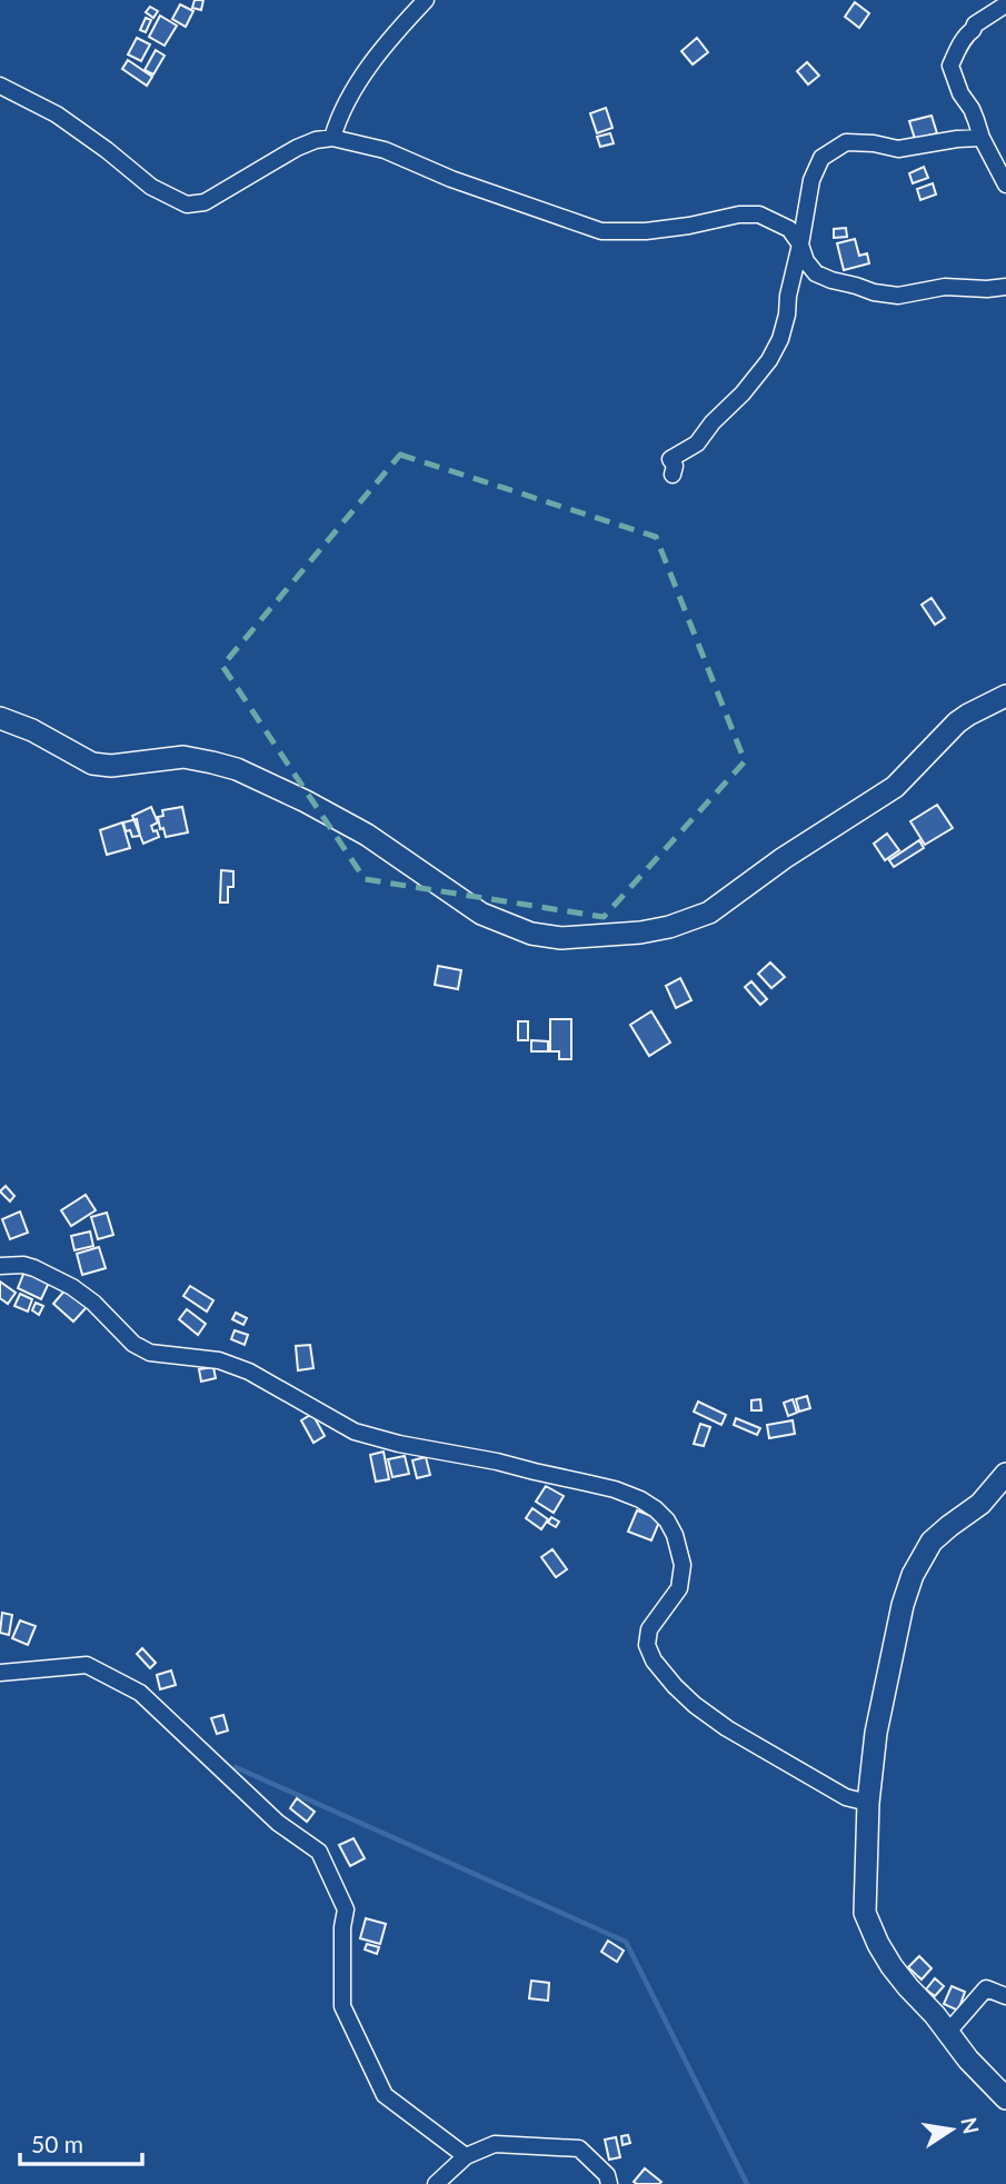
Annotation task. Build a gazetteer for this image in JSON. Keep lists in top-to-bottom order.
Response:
{
  "scale_bar": "50 m",
  "north": "right"
}
